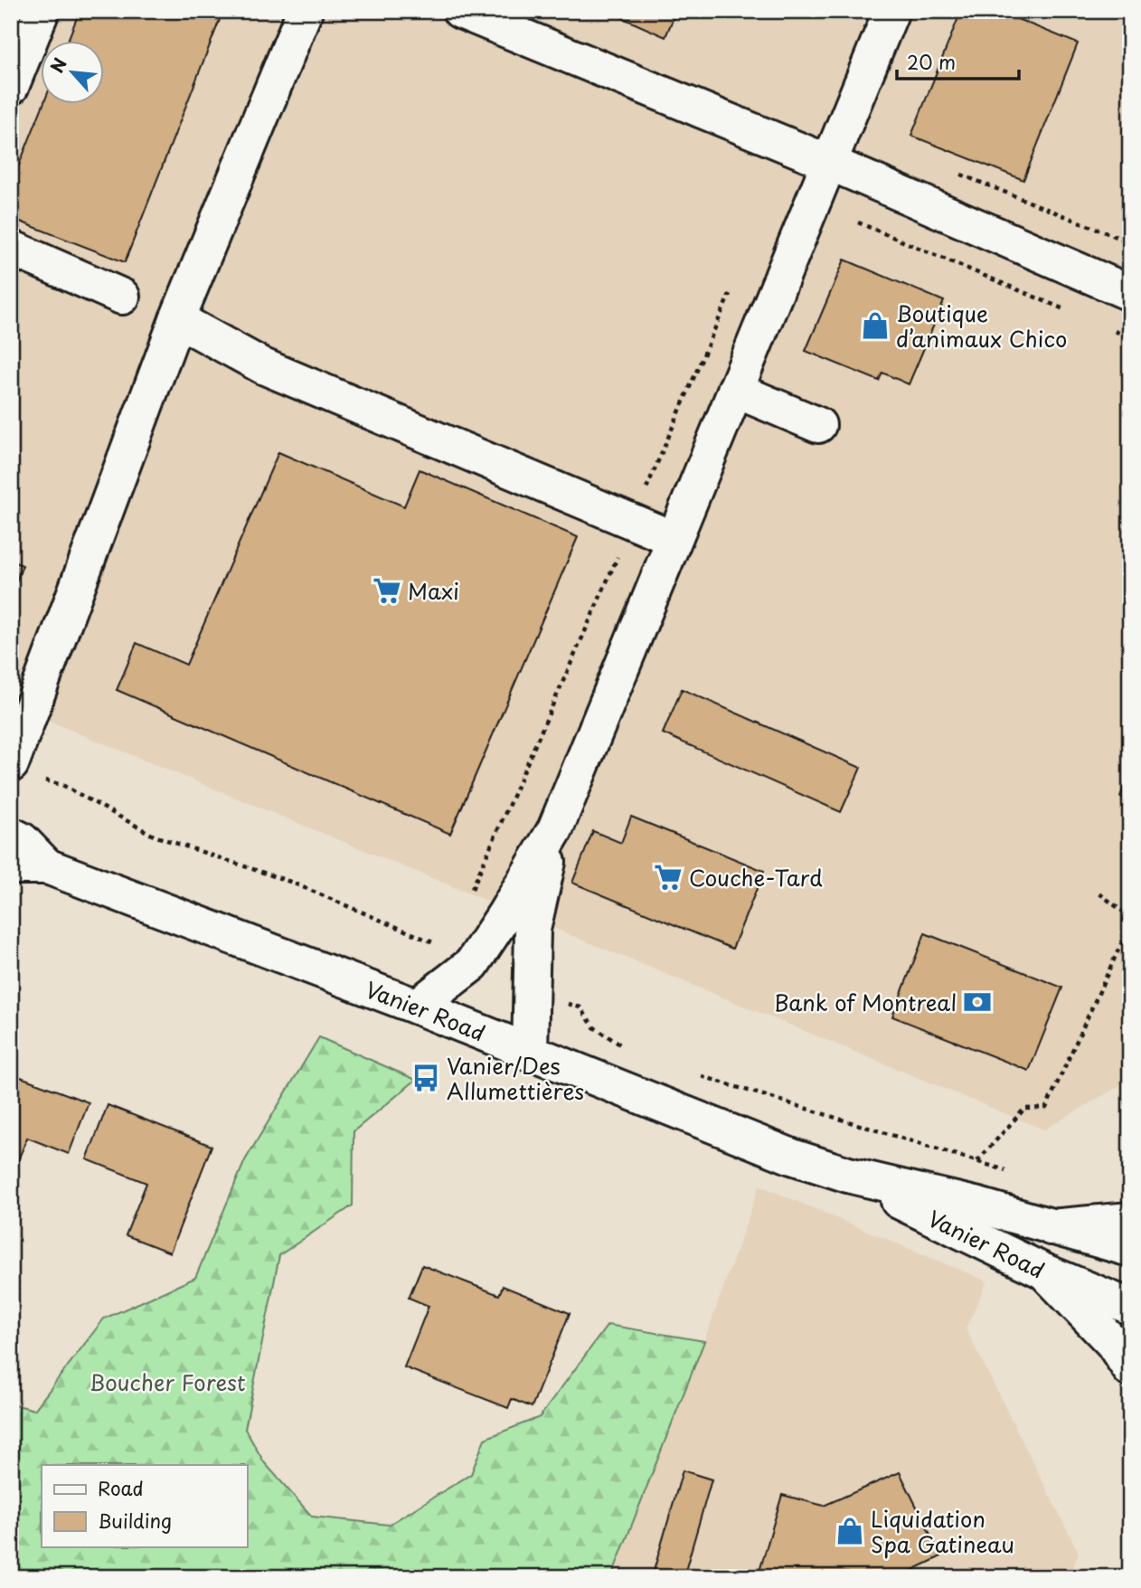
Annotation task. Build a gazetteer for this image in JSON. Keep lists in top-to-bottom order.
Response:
{
  "streets": {
    "main road": ["Vanier Road"]
  },
  "parks": ["Boucher Forest"],
  "places": {
    "shop": ["Boutique d’animaux Chico", "Liquidation Spa Gatineau"],
    "supermarket": ["Maxi", "Couche-Tard"],
    "bank": ["Bank of Montreal"],
    "bus stop": ["Vanier/Des Allumettières"]
  },
  "legend": ["Road", "Building"],
  "scale_bar": "20 m",
  "north": "top left"
}
